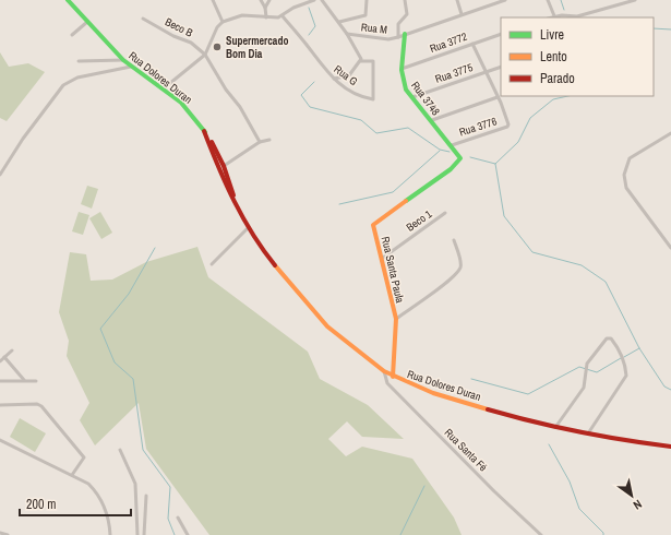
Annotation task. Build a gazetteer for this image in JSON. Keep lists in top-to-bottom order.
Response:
{
  "streets": {
    "street": [
      "Beco B",
      "Rua M",
      "Rua 3772",
      "Rua 3775",
      "Rua G",
      "Rua Dolores Duran",
      "Rua 3748",
      "Rua 3776",
      "Beco 1",
      "Rua Santa Paula",
      "Rua Santa Fé"
    ]
  },
  "crossings": [
    ["Rua 3772", "Rua 3748"],
    ["Rua 3775", "Rua 3748"],
    ["Rua Dolores Duran", "Rua Santa Paula"],
    ["Rua Dolores Duran", "Rua Santa Fé"],
    ["Rua 3748", "Rua Santa Paula"],
    ["Rua 3776", "Rua Santa Paula"],
    ["Beco 1", "Rua Santa Paula"]
  ],
  "places": ["Supermercado Bom Dia"],
  "legend": ["Livre", "Lento", "Parado"],
  "scale_bar": "200 m",
  "north": "bottom right"
}
